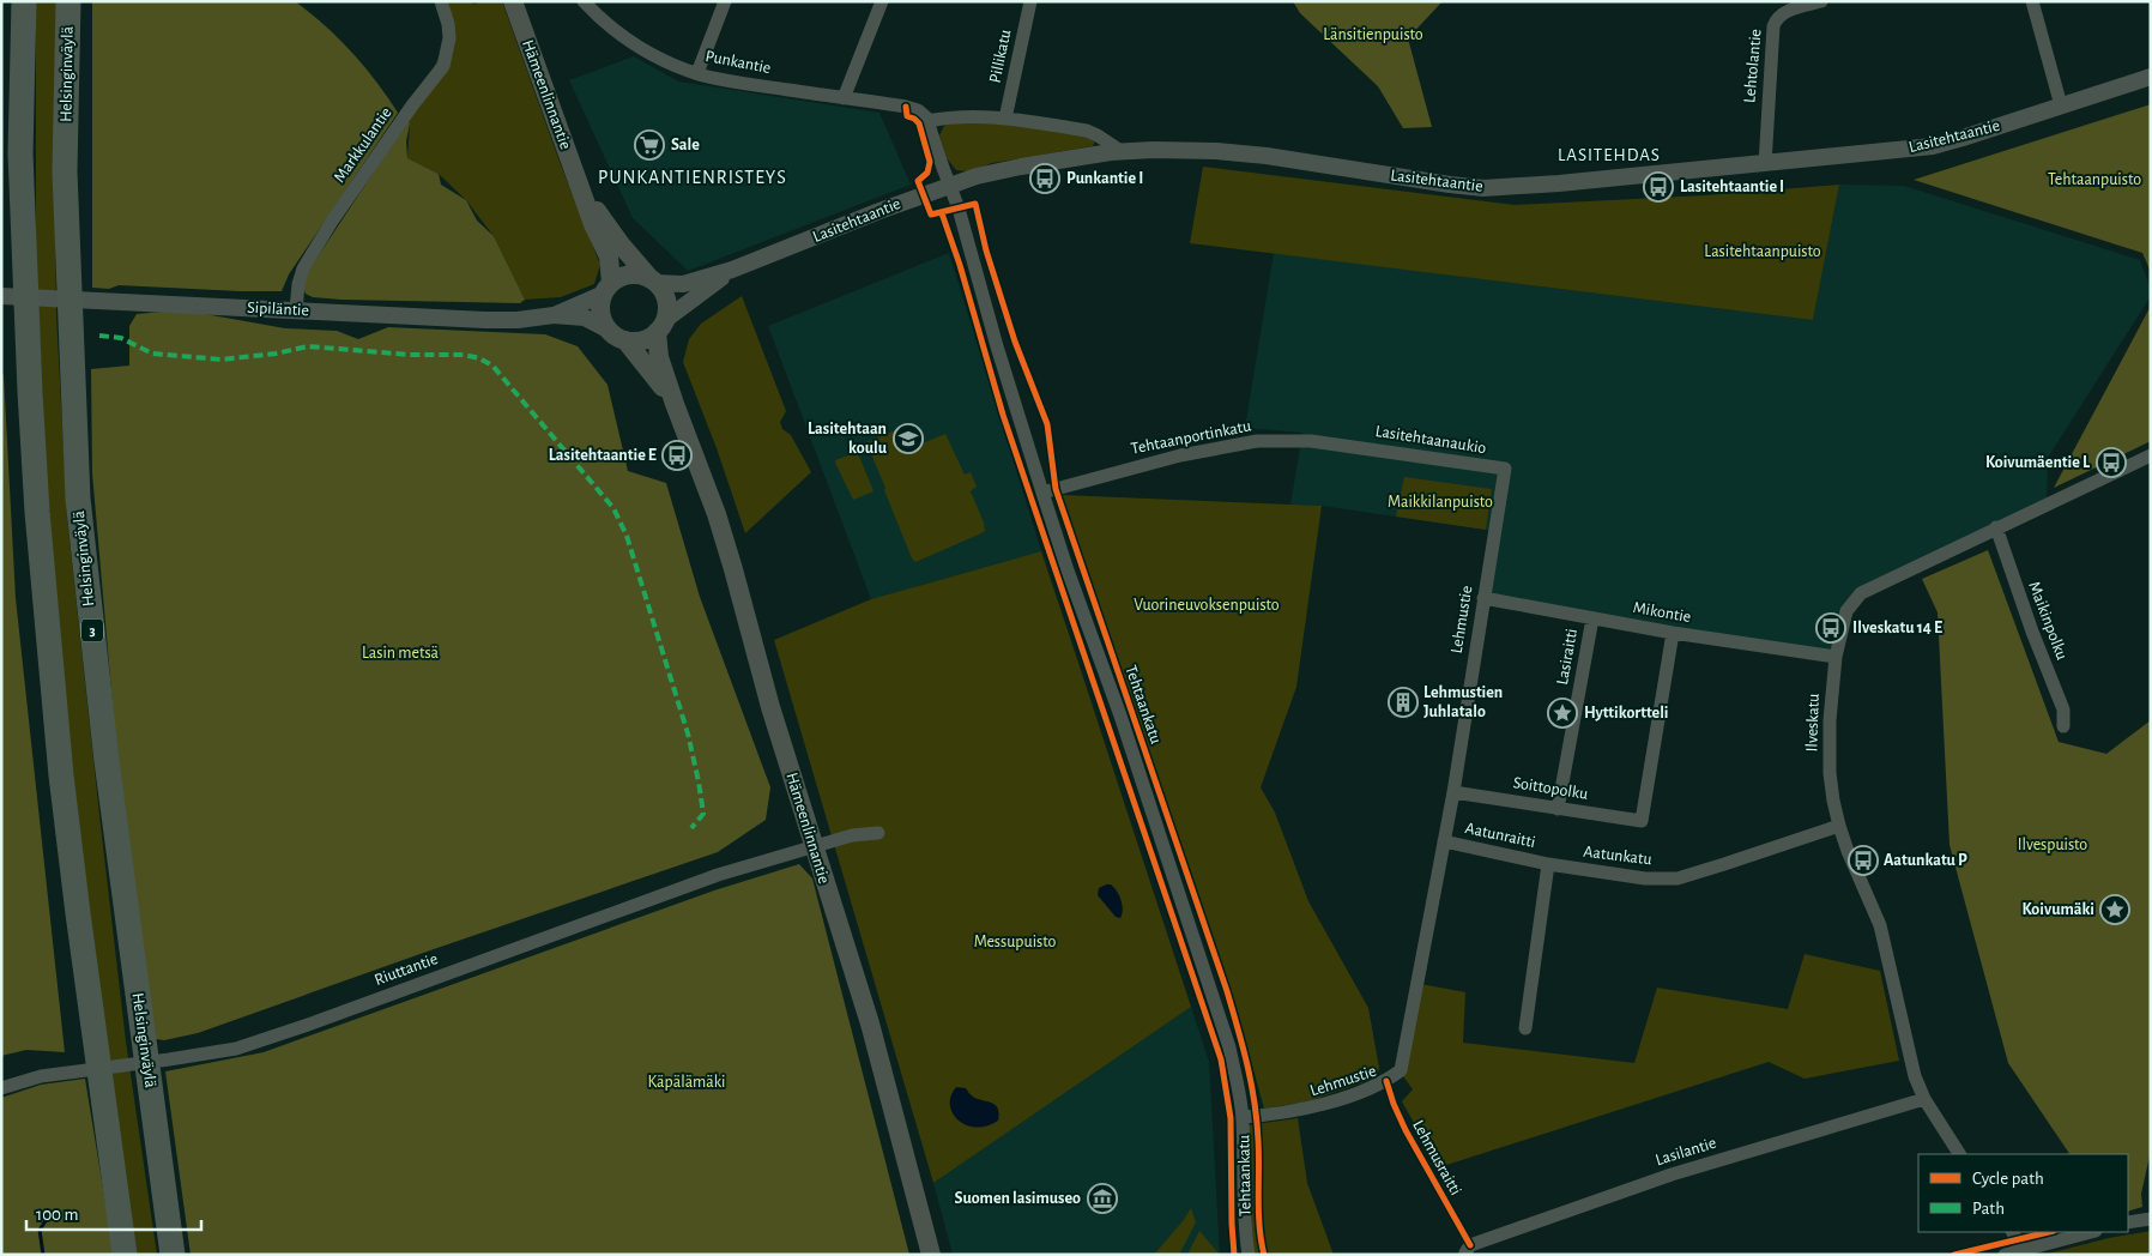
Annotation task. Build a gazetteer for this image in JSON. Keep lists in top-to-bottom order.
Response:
{
  "streets": {
    "highway": ["Helsinginväylä", "3"],
    "main road": ["Hämeenlinnantie"],
    "street": [
      "Pillikatu",
      "Punkantie",
      "Lehtolantie",
      "Lasitehtaantie",
      "Markkulantie",
      "Sipiläntie",
      "Tehtaanportinkatu",
      "Lasitehtaanaukio",
      "Mikontie",
      "Lehmustie",
      "Maikinpolku",
      "Lasiraitti",
      "Tehtaankatu",
      "Ilveskatu",
      "Soittopolku",
      "Aatunraitti",
      "Aatunkatu",
      "Riuttantie",
      "Lasilantie"
    ],
    "cycle path": ["Lehmusraitti"]
  },
  "crossings": [
    ["Lehtolantie", "Lasitehtaantie"],
    ["Hämeenlinnantie", "Lasitehtaantie"],
    ["Hämeenlinnantie", "Sipiläntie"],
    ["Hämeenlinnantie", "Riuttantie"],
    ["Lasitehtaantie", "Sipiläntie"],
    ["Lasitehtaantie", "Tehtaankatu"],
    ["Markkulantie", "Sipiläntie"],
    ["Tehtaanportinkatu", "Lasitehtaanaukio"],
    ["Tehtaanportinkatu", "Tehtaankatu"],
    ["Lasitehtaanaukio", "Lehmustie"],
    ["Mikontie", "Lehmustie"],
    ["Mikontie", "Lasiraitti"],
    ["Mikontie", "Ilveskatu"],
    ["Mikontie", "Soittopolku"],
    ["Lehmustie", "Tehtaankatu"],
    ["Lehmustie", "Soittopolku"],
    ["Lehmustie", "Aatunraitti"],
    ["Maikinpolku", "Ilveskatu"],
    ["Lasiraitti", "Soittopolku"],
    ["Ilveskatu", "Aatunkatu"],
    ["Ilveskatu", "Lasilantie"],
    ["Aatunraitti", "Aatunkatu"]
  ],
  "districts": ["LASITEHDAS", "PUNKANTIENRISTEYS"],
  "parks": [
    "Länsitienpuisto",
    "Tehtaanpuisto",
    "Lasitehtaanpuisto",
    "Maikkilanpuisto",
    "Vuorineuvoksenpuisto",
    "Lasin metsä",
    "Ilvespuisto",
    "Messupuisto",
    "Käpälämäki"
  ],
  "places": {
    "supermarket": ["Sale"],
    "bus stop": [
      "Punkantie I",
      "Lasitehtaantie I",
      "Lasitehtaantie E",
      "Koivumäentie L",
      "Ilveskatu 14 E",
      "Aatunkatu P"
    ],
    "school or university": ["Lasitehtaan koulu"],
    "building": ["Lehmustien Juhlatalo"],
    "place": ["Hyttikortteli", "Koivumäki"],
    "museum": ["Suomen lasimuseo"]
  },
  "legend": ["Cycle path", "Path"],
  "scale_bar": "100 m"
}
